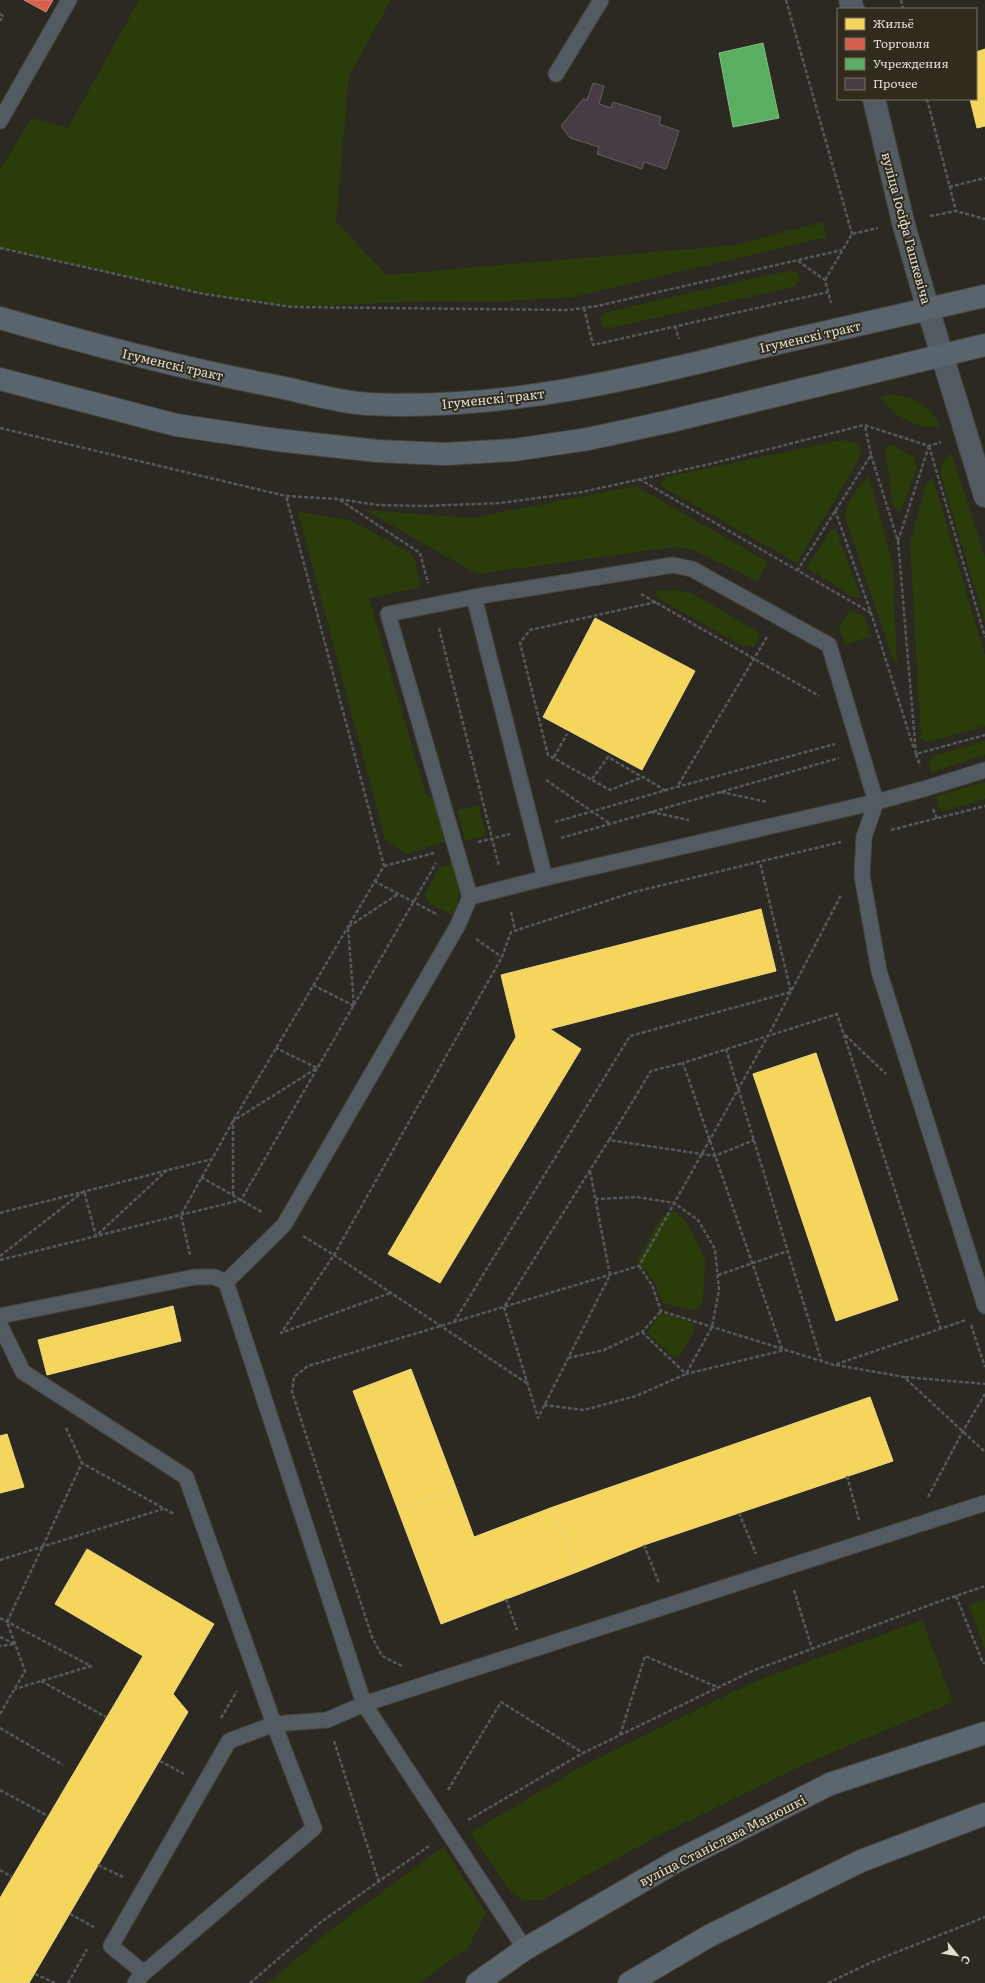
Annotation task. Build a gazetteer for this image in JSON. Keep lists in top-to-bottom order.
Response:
{
  "streets": {
    "main road": ["Ігуменскі тракт", "вуліца Станіслава Манюшкі"],
    "street": ["вуліца Іосіфа Гашкевіча"]
  },
  "crossings": [
    ["вуліца Іосіфа Гашкевіча", "Ігуменскі тракт"]
  ],
  "legend": [
    "Жильё",
    "Торговля",
    "Учреждения",
    "Прочее"
  ],
  "north": "bottom right"
}
